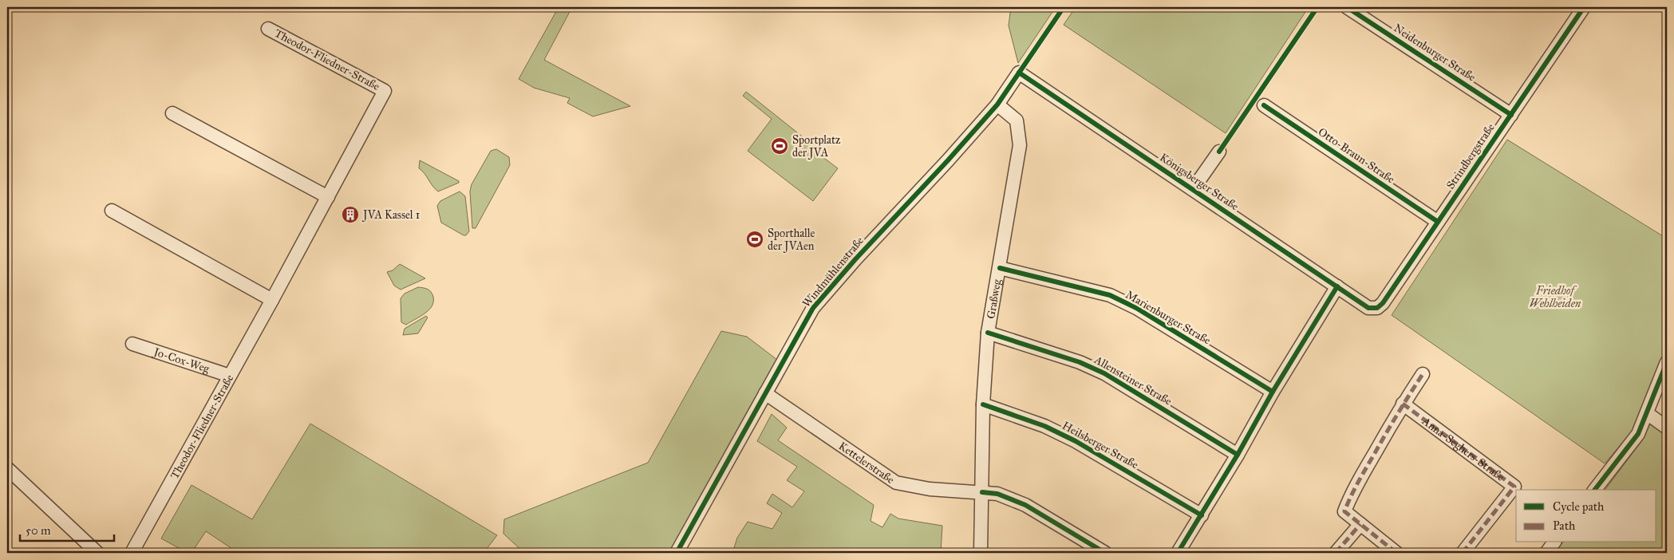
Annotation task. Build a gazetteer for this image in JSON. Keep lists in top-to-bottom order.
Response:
{
  "streets": {
    "street": [
      "Neidenburger Straße",
      "Theodor-Fliedner-Straße",
      "Otto-Braun-Straße",
      "Strindbergstraße",
      "Königsberger Straße",
      "Windmühlenstraße",
      "Graßweg",
      "Marienburger Straße",
      "Jo-Cox-Weg",
      "Allensteiner Straße",
      "Heilsberger Straße",
      "Anna-Seghers-Straße",
      "Kettelerstraße"
    ]
  },
  "crossings": [
    ["Neidenburger Straße", "Strindbergstraße"],
    ["Theodor-Fliedner-Straße", "Jo-Cox-Weg"],
    ["Otto-Braun-Straße", "Strindbergstraße"],
    ["Strindbergstraße", "Königsberger Straße"],
    ["Königsberger Straße", "Windmühlenstraße"],
    ["Windmühlenstraße", "Graßweg"],
    ["Windmühlenstraße", "Kettelerstraße"],
    ["Graßweg", "Marienburger Straße"],
    ["Graßweg", "Allensteiner Straße"],
    ["Graßweg", "Heilsberger Straße"],
    ["Graßweg", "Kettelerstraße"]
  ],
  "parks": ["Friedhof Wehlheiden"],
  "places": {
    "sports": ["Sportplatz der JVA", "Sporthalle der JVAen"],
    "building": ["JVA Kassel 1"]
  },
  "legend": ["Cycle path", "Path"],
  "scale_bar": "50 m"
}
